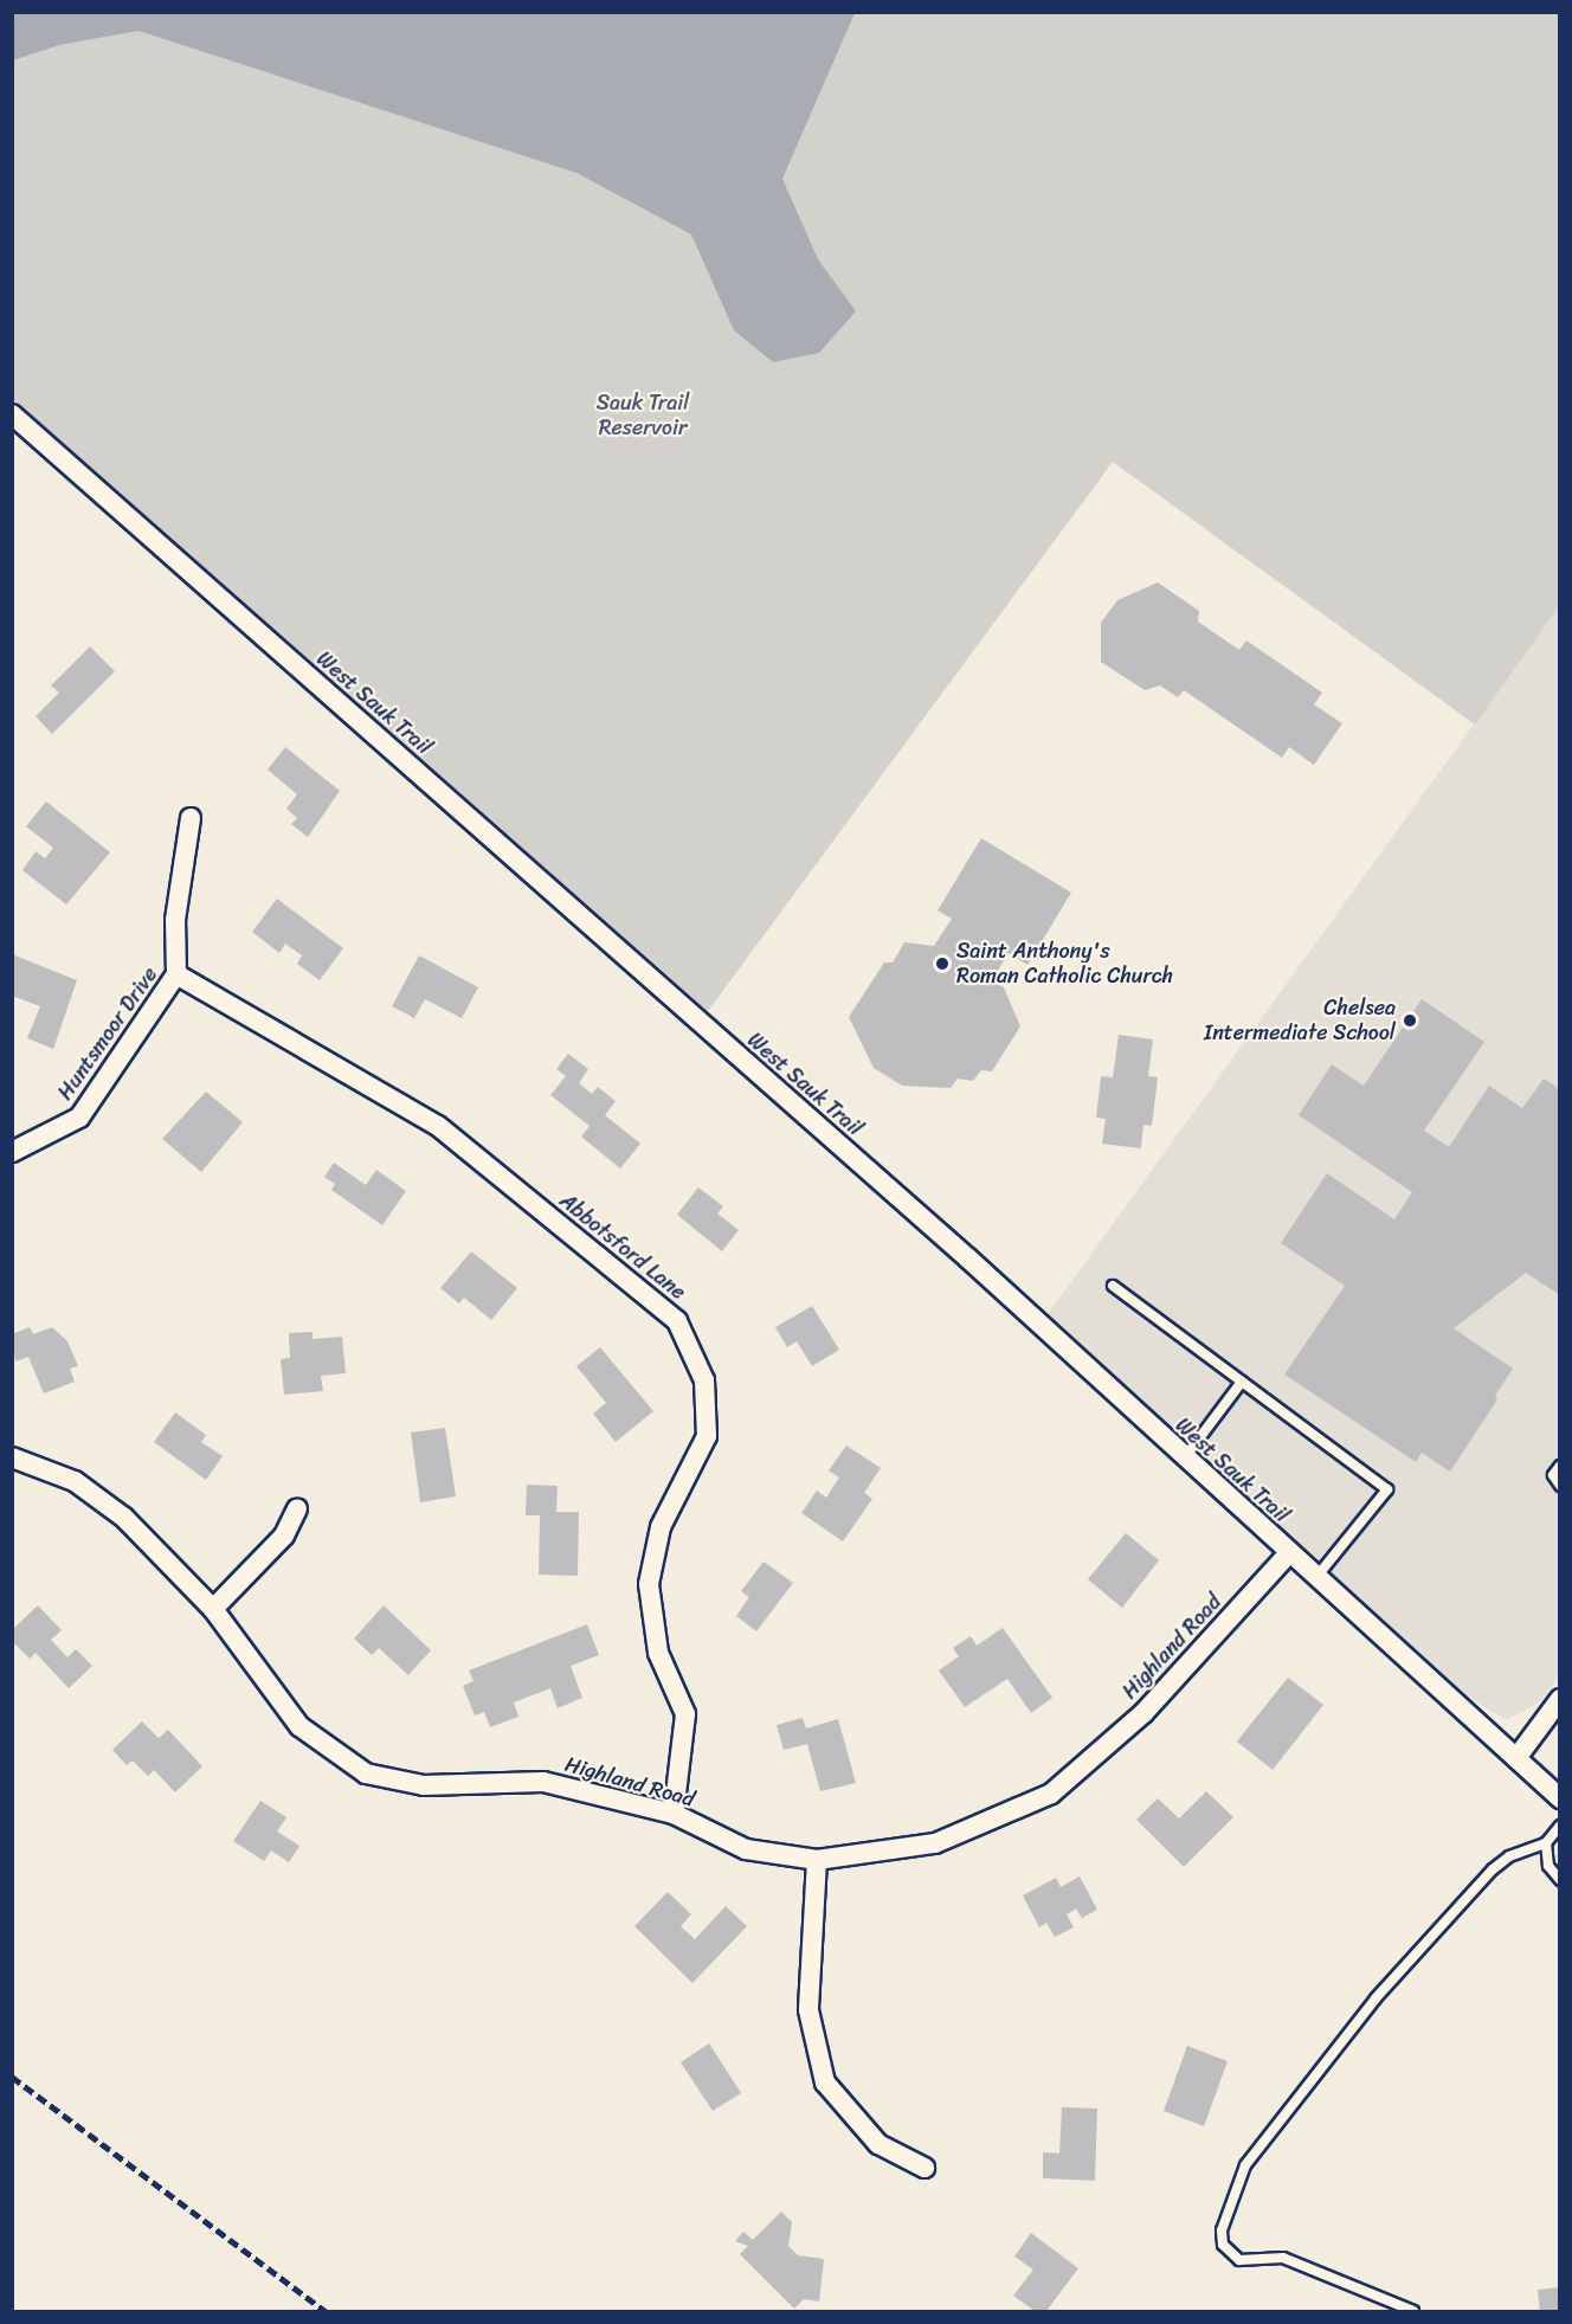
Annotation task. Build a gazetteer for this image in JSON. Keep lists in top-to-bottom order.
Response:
{
  "streets": {
    "street": [
      "West Sauk Trail",
      "Huntsmoor Drive",
      "Abbotsford Lane",
      "Highland Road"
    ]
  },
  "crossings": [
    ["West Sauk Trail", "Highland Road"],
    ["Huntsmoor Drive", "Abbotsford Lane"],
    ["Abbotsford Lane", "Highland Road"]
  ],
  "parks": ["Sauk Trail Reservoir"],
  "places": ["Saint Anthony's Roman Catholic Church", "Chelsea Intermediate School"]
}
